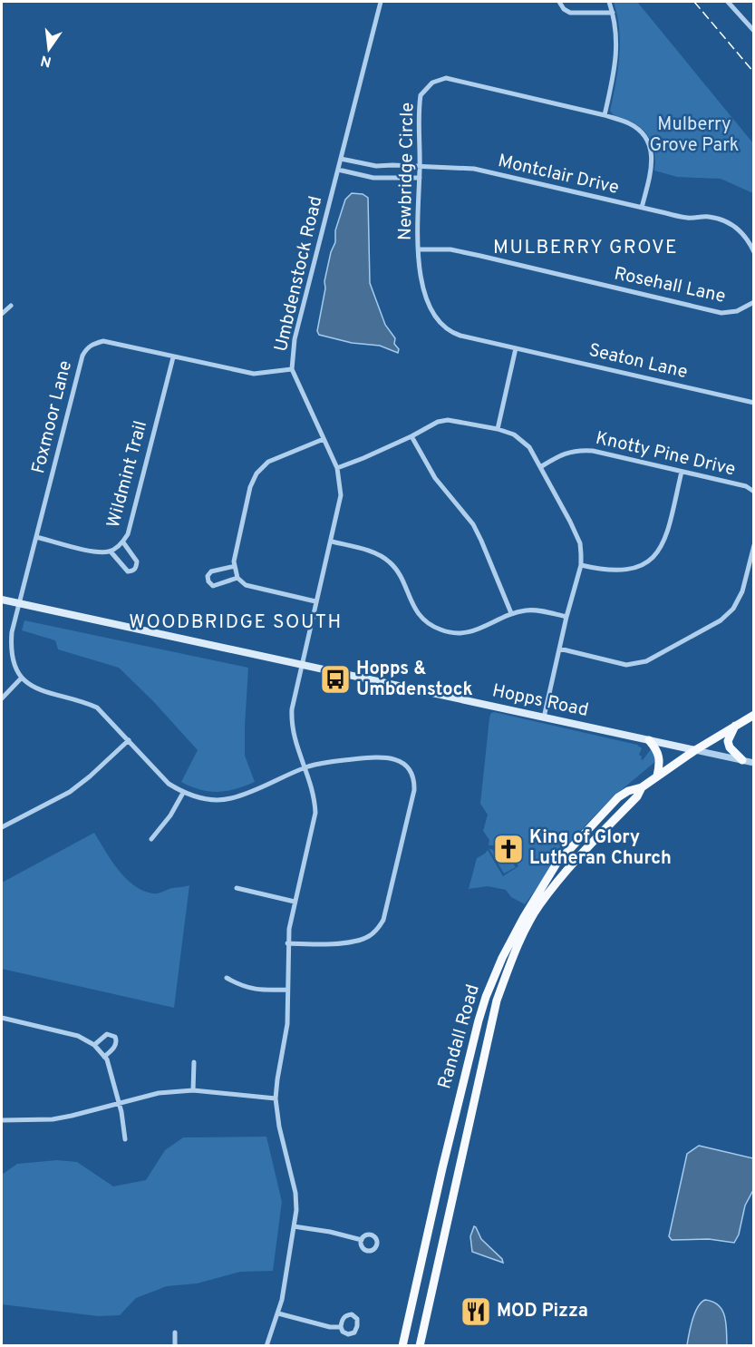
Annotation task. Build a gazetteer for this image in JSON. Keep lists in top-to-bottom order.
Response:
{
  "streets": {
    "main road": ["Hopps Road", "Randall Road"],
    "street": [
      "Newbridge Circle",
      "Montclair Drive",
      "Umbdenstock Road",
      "Rosehall Lane",
      "Seaton Lane",
      "Foxmoor Lane",
      "Knotty Pine Drive",
      "Wildmint Trail"
    ]
  },
  "crossings": [
    ["Newbridge Circle", "Montclair Drive"],
    ["Newbridge Circle", "Rosehall Lane"],
    ["Newbridge Circle", "Seaton Lane"],
    ["Montclair Drive", "Umbdenstock Road"],
    ["Umbdenstock Road", "Foxmoor Lane"],
    ["Umbdenstock Road", "Hopps Road"],
    ["Foxmoor Lane", "Wildmint Trail"],
    ["Foxmoor Lane", "Hopps Road"],
    ["Hopps Road", "Randall Road"]
  ],
  "districts": ["MULBERRY GROVE", "WOODBRIDGE SOUTH"],
  "parks": ["Mulberry Grove Park"],
  "places": {
    "bus stop": ["Hopps & Umbdenstock"],
    "church": ["King of Glory Lutheran Church"],
    "restaurant": ["MOD Pizza"]
  },
  "north": "bottom"
}
